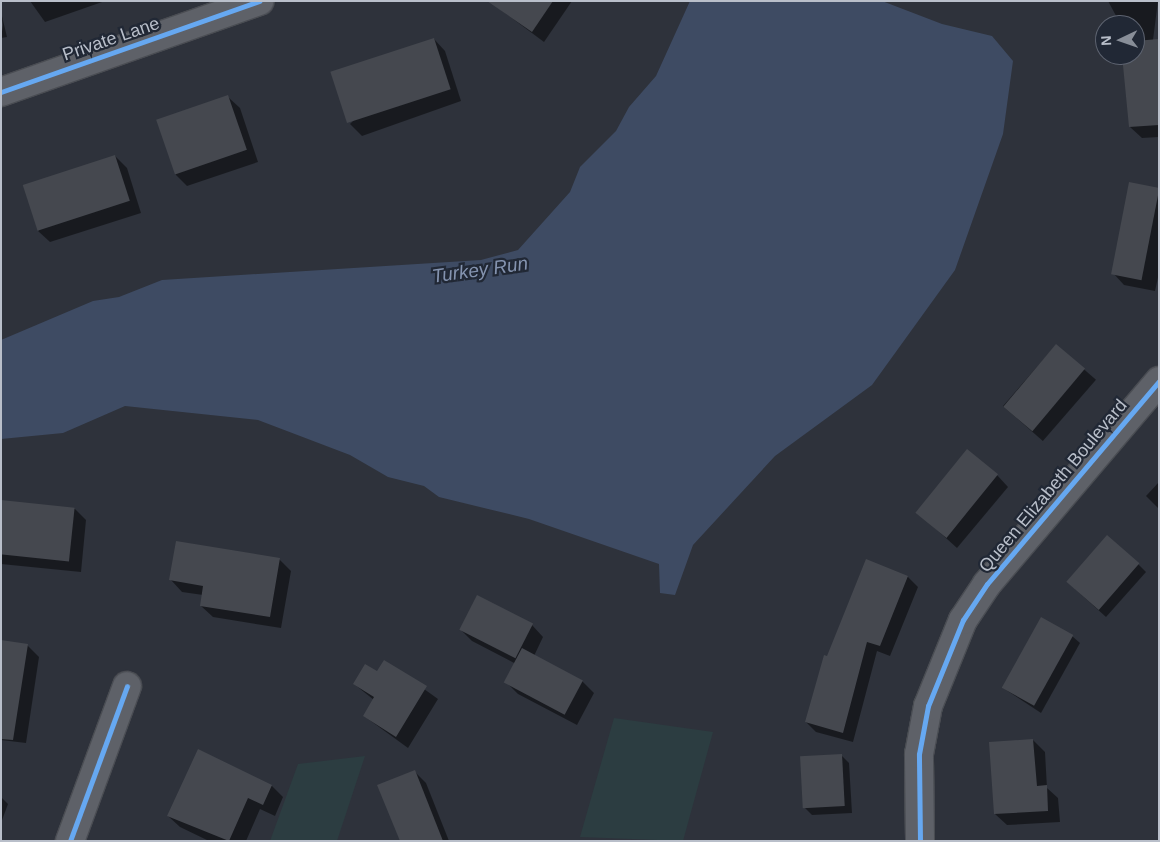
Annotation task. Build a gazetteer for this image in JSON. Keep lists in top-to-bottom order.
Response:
{
  "streets": {
    "street": ["Private Lane", "Queen Elizabeth Boulevard"]
  },
  "water": ["Turkey Run"],
  "north": "left"
}
